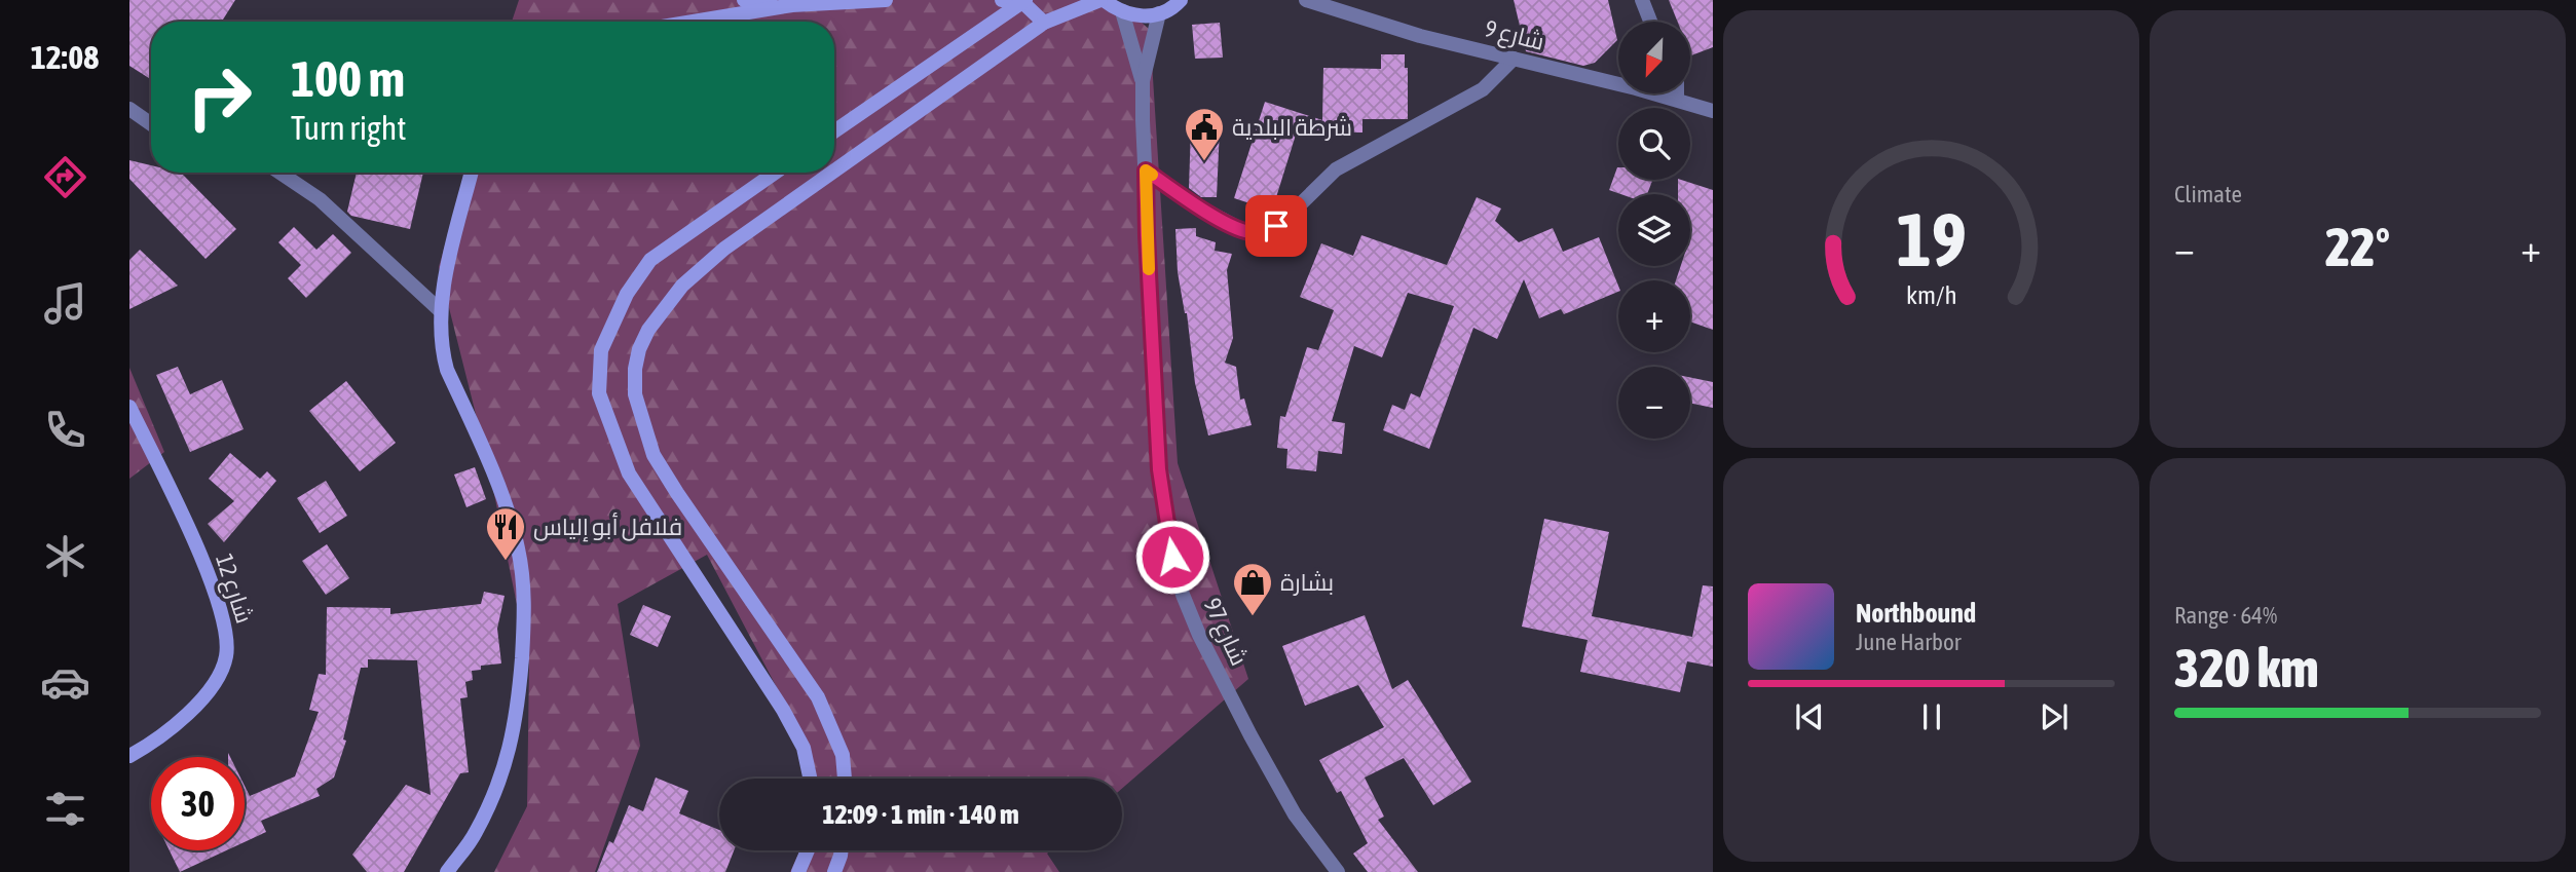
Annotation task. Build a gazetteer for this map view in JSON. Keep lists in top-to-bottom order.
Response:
{
  "streets": {
    "main road": ["شارع 12"],
    "street": ["شارع 9", "شارع 97"]
  },
  "places": {
    "public building": ["شرطة البلدية"],
    "restaurant": ["فلافل أبو إلياس"],
    "shop": ["بشارة"]
  },
  "north": "bottom left",
  "page": {
    "tabs": "12:08",
    "tile": [
      "Climate",
      ["Range · 64%", "320 km"]
    ],
    "map_buttons": ["+", "−"],
    "turn": ["100 m", "Turn right"],
    "heat": ["−", "22°", "+"],
    "song": ["Northbound", "June Harbor"],
    "limit": "30",
    "trip": "12:09 · 1 min · 140 m",
    "gauge": ["19", "km/h"]
  }
}
